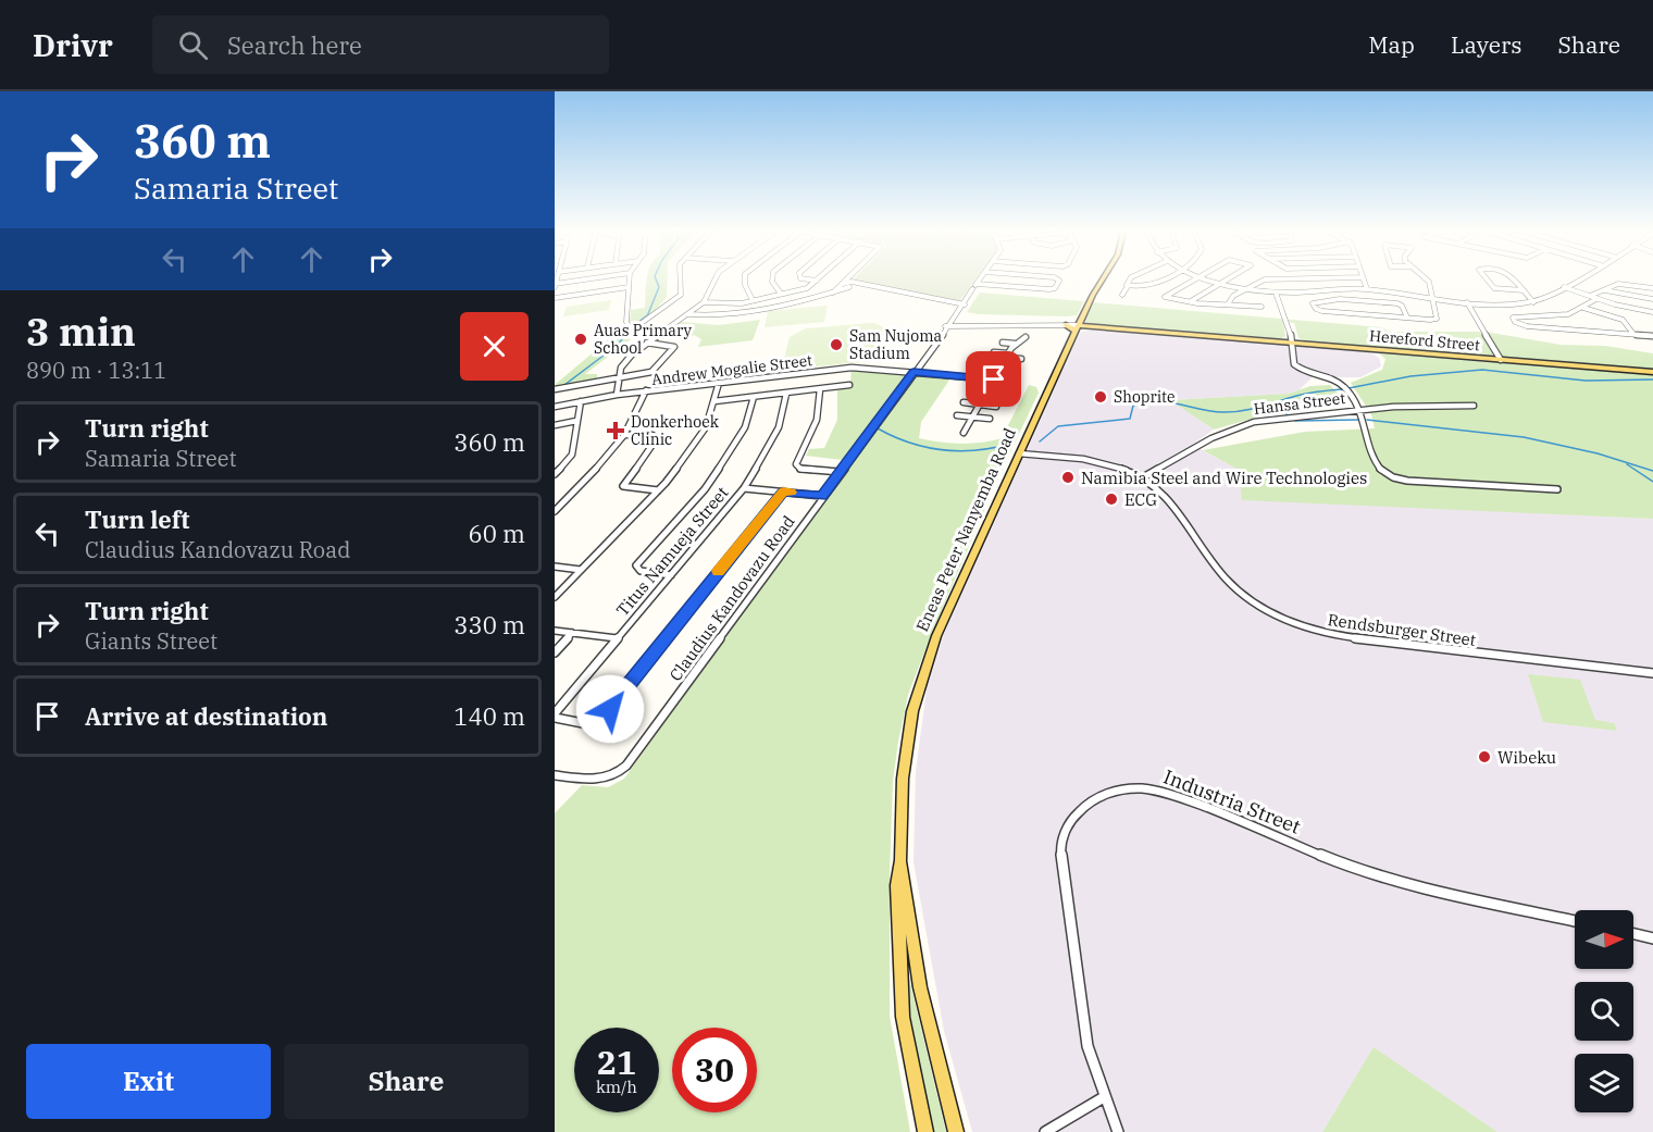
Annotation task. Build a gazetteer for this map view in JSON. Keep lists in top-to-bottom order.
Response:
{
  "streets": {
    "main road": ["Hereford Street", "Eneas Peter Nanyemba Road"],
    "street": [
      "Andrew Mogalie Street",
      "Hansa Street",
      "Titus Namueja Street",
      "Claudius Kandovazu Road",
      "Rendsburger Street",
      "Industria Street"
    ]
  },
  "crossings": [
    ["Hereford Street", "Eneas Peter Nanyemba Road"],
    ["Andrew Mogalie Street", "Claudius Kandovazu Road"],
    ["Hansa Street", "Rendsburger Street"],
    ["Eneas Peter Nanyemba Road", "Rendsburger Street"]
  ],
  "places": {
    "other": [
      "Auas Primary School",
      "Sam Nujoma Stadium",
      "Shoprite",
      "Namibia Steel and Wire Technologies",
      "ECG",
      "Wibeku"
    ],
    "health": ["Donkerhoek Clinic"]
  },
  "north": "right",
  "page": {
    "header": "Drivr",
    "search": "Search here",
    "nav": ["Map", "Layers", "Share"],
    "turn": ["360 m", "Samaria Street"],
    "heading": ["3 min", "890 m · 13:11"],
    "list": [
      {
        "name": "Turn right",
        "note": "Samaria Street",
        "value": "360 m"
      },
      {
        "name": "Turn left",
        "note": "Claudius Kandovazu Road",
        "value": "60 m"
      },
      {
        "name": "Turn right",
        "note": "Giants Street",
        "value": "330 m"
      },
      {
        "name": "Arrive at destination",
        "value": "140 m"
      }
    ],
    "speed": "21 km/h",
    "limit": "30",
    "buttons": ["Exit", "Share"]
  }
}
